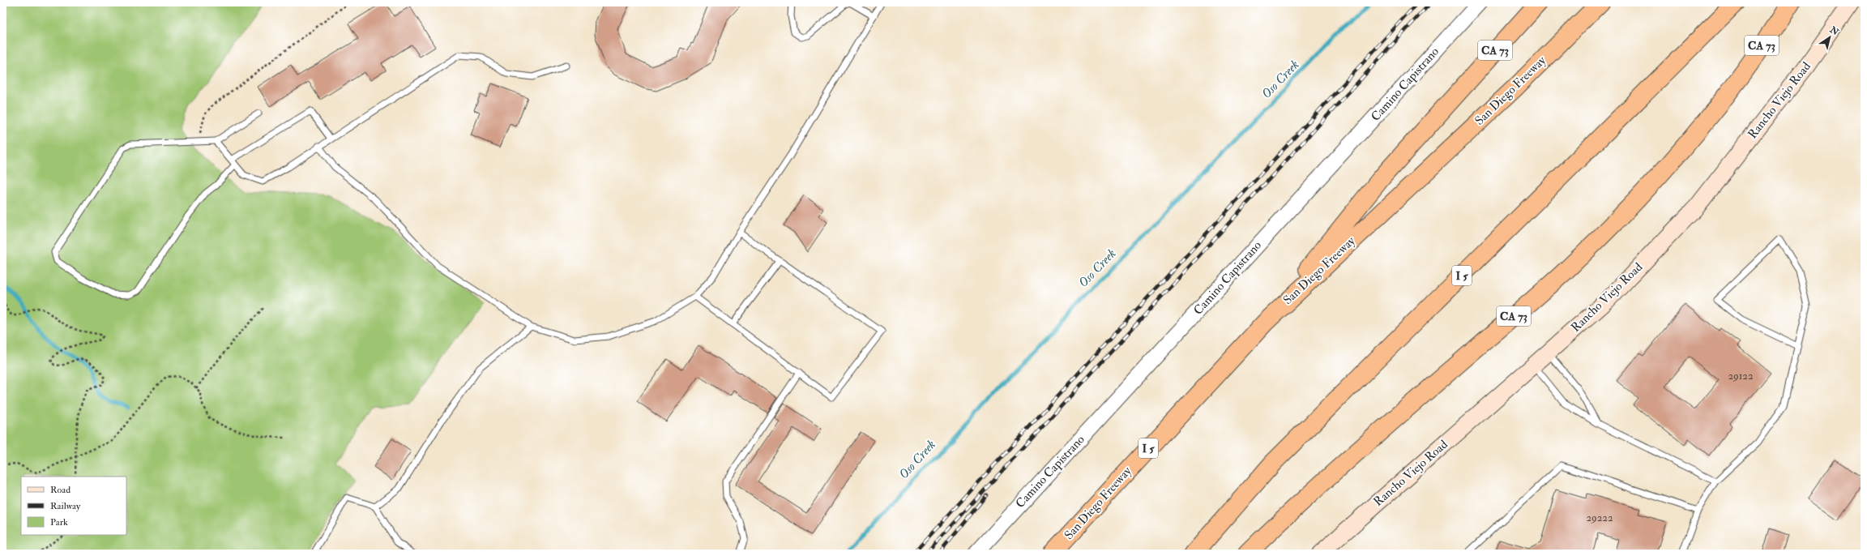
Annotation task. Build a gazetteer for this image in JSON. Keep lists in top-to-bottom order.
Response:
{
  "streets": {
    "highway": ["CA 73", "San Diego Freeway", "I 5"],
    "main road": ["Rancho Viejo Road"],
    "street": ["Camino Capistrano"]
  },
  "crossings": [
    ["CA 73", "San Diego Freeway"]
  ],
  "water": ["Oso Creek"],
  "house_numbers": ["29122", "29222"],
  "legend": ["Road", "Railway", "Park"],
  "north": "top right"
}
